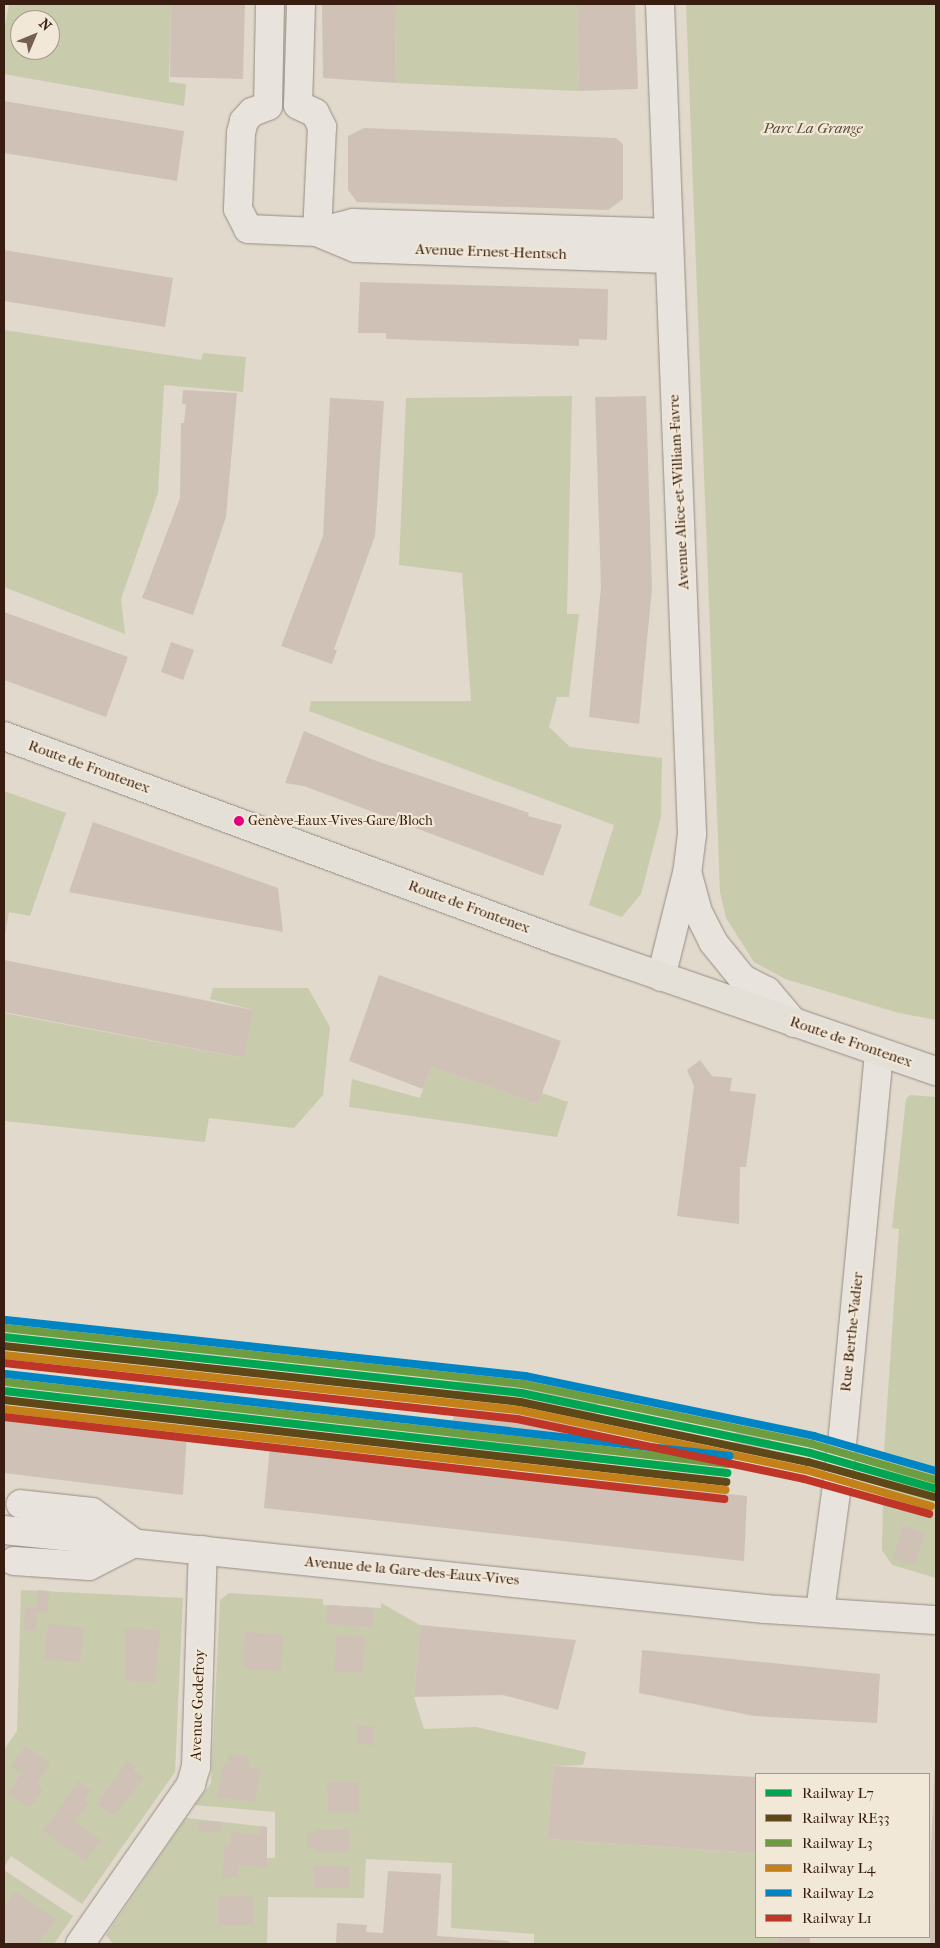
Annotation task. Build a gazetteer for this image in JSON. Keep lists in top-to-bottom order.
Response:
{
  "streets": {
    "main road": ["Route de Frontenex"],
    "street": [
      "Avenue Ernest-Hentsch",
      "Avenue Alice-et-William-Favre",
      "Rue Berthe-Vadier",
      "Avenue de la Gare-des-Eaux-Vives",
      "Avenue Godefroy"
    ]
  },
  "crossings": [
    ["Avenue Ernest-Hentsch", "Avenue Alice-et-William-Favre"],
    ["Avenue Alice-et-William-Favre", "Route de Frontenex"],
    ["Route de Frontenex", "Rue Berthe-Vadier"],
    ["Rue Berthe-Vadier", "Avenue de la Gare-des-Eaux-Vives"],
    ["Avenue de la Gare-des-Eaux-Vives", "Avenue Godefroy"]
  ],
  "parks": ["Parc La Grange"],
  "places": ["Genève-Eaux-Vives-Gare/Bloch"],
  "lines": [
    "rail line L2",
    "rail line L3",
    "rail line L7",
    "rail line RE33",
    "rail line L4",
    "rail line L1"
  ],
  "legend": [
    "Railway L7",
    "Railway RE33",
    "Railway L3",
    "Railway L4",
    "Railway L2",
    "Railway L1"
  ],
  "north": "top right"
}
